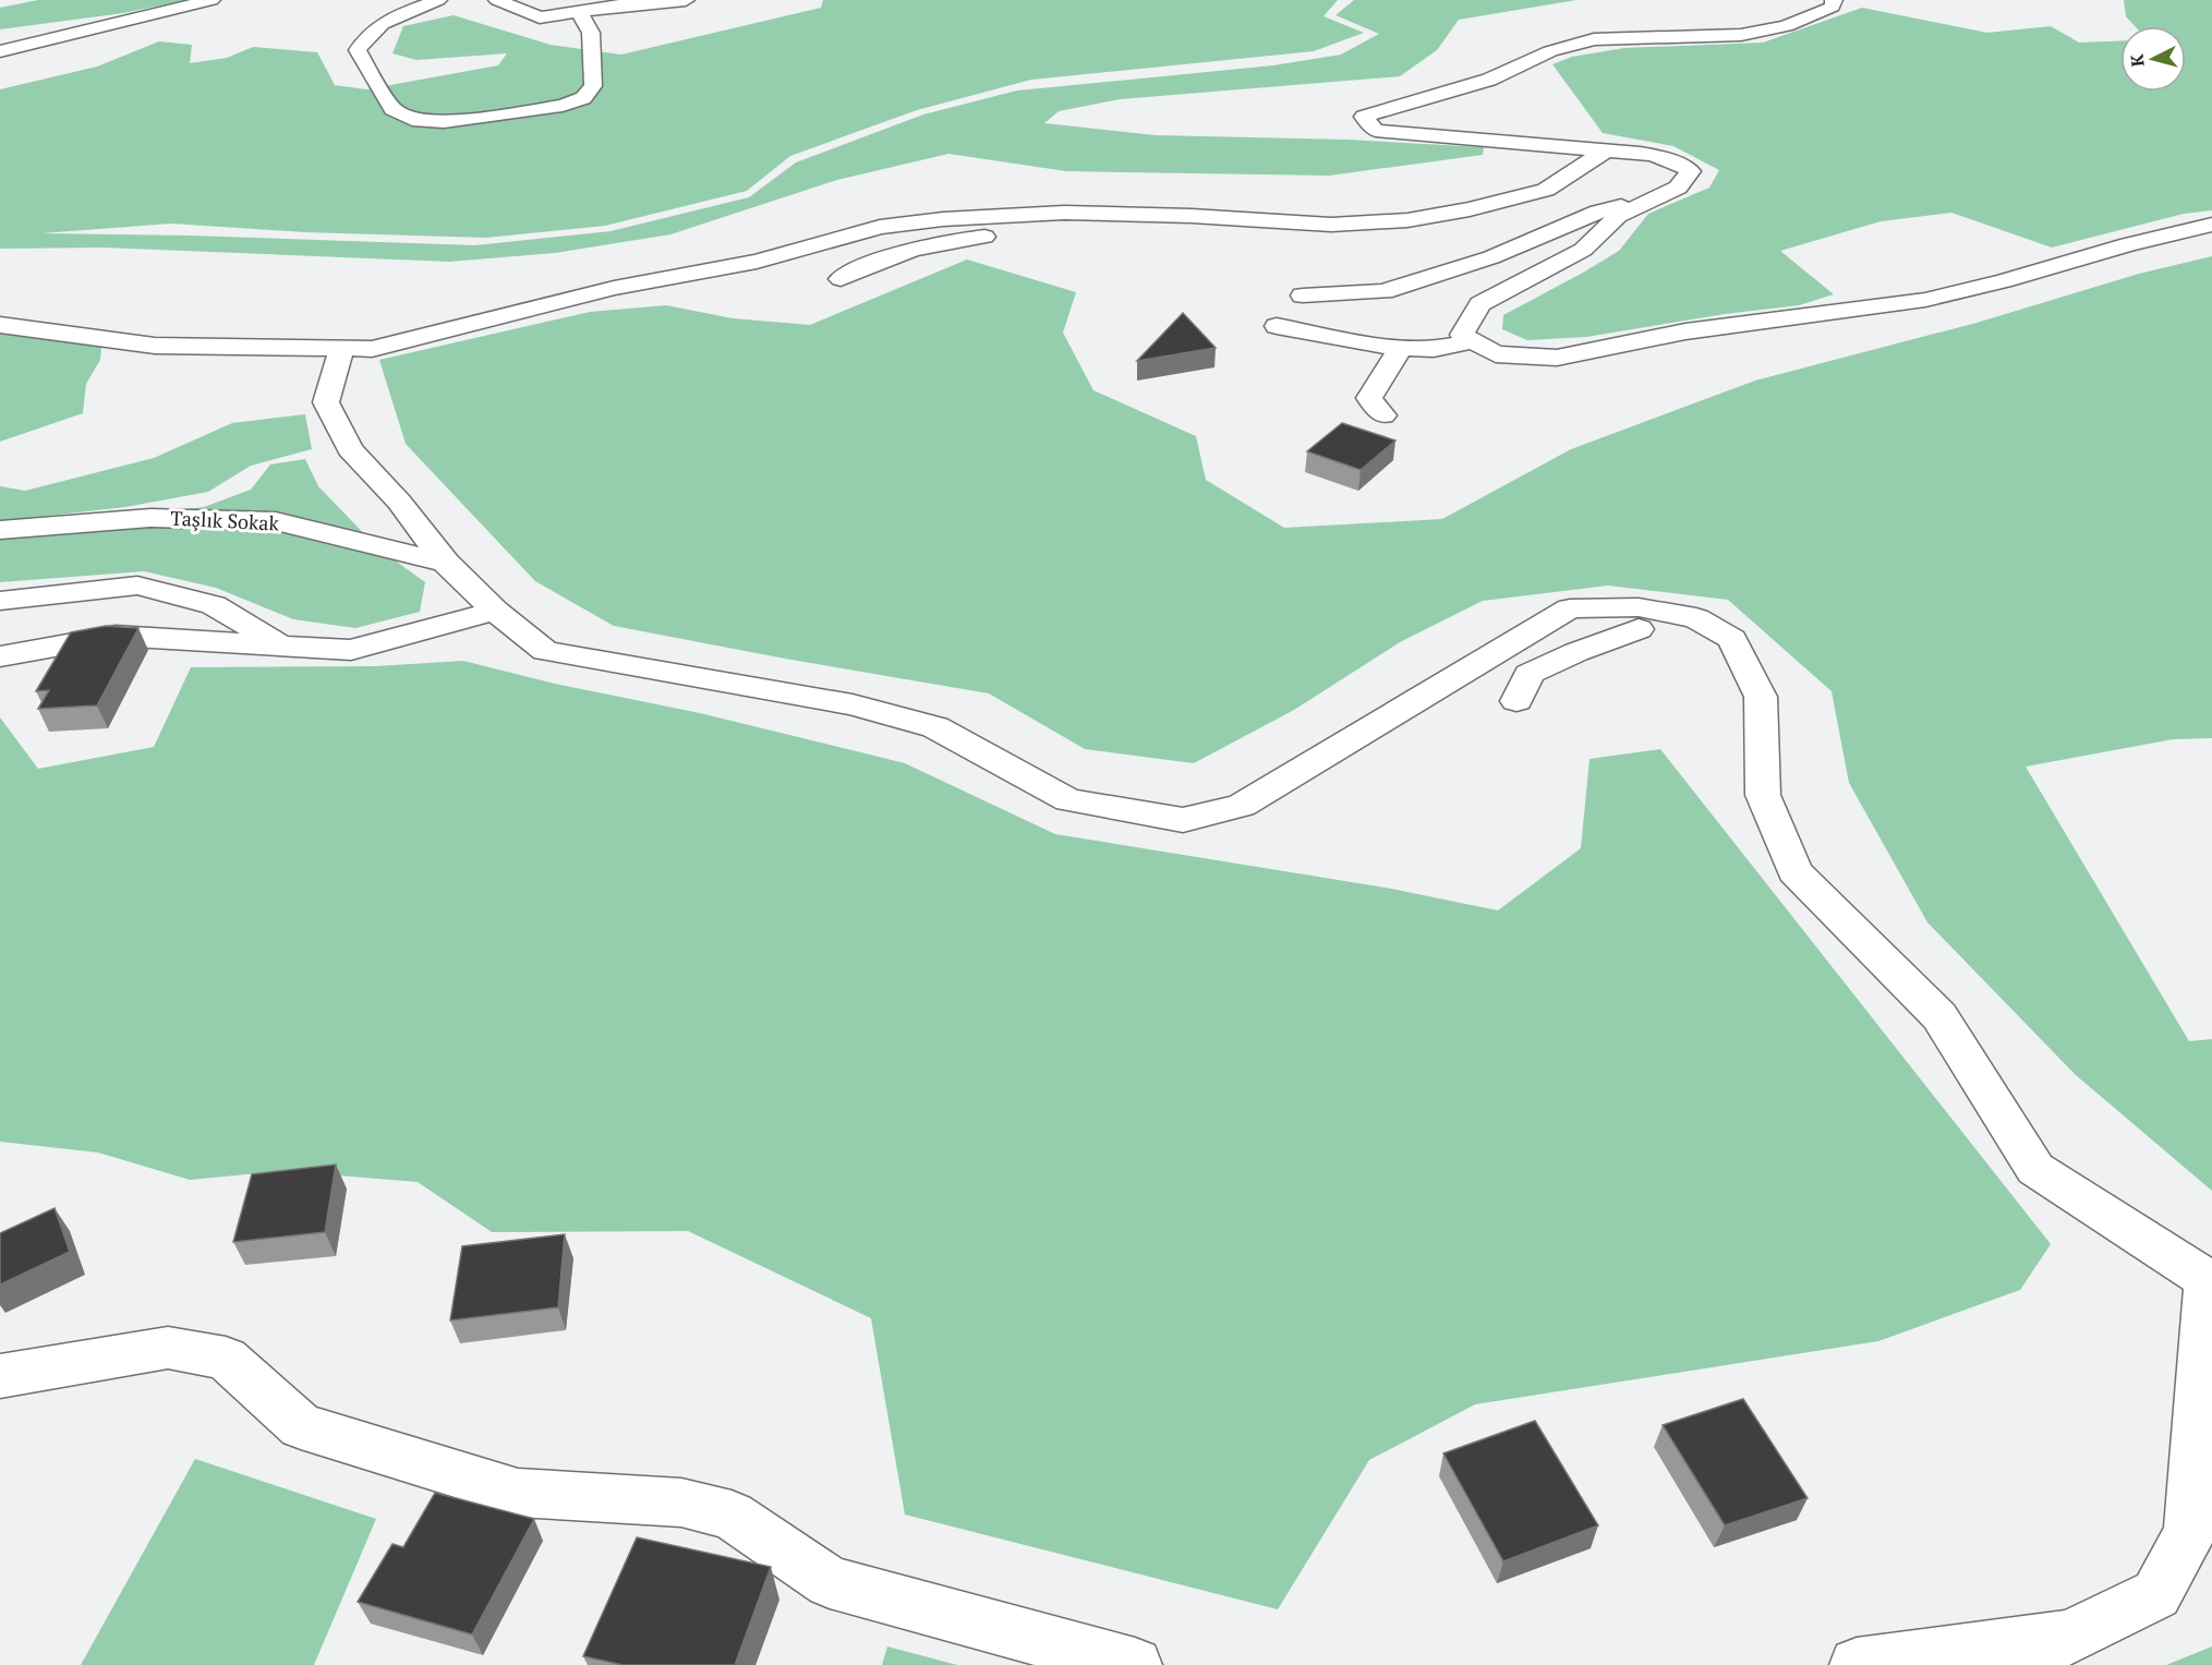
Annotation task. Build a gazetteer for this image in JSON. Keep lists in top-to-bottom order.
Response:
{
  "streets": {
    "street": ["Taşlık Sokak"]
  },
  "north": "left"
}
